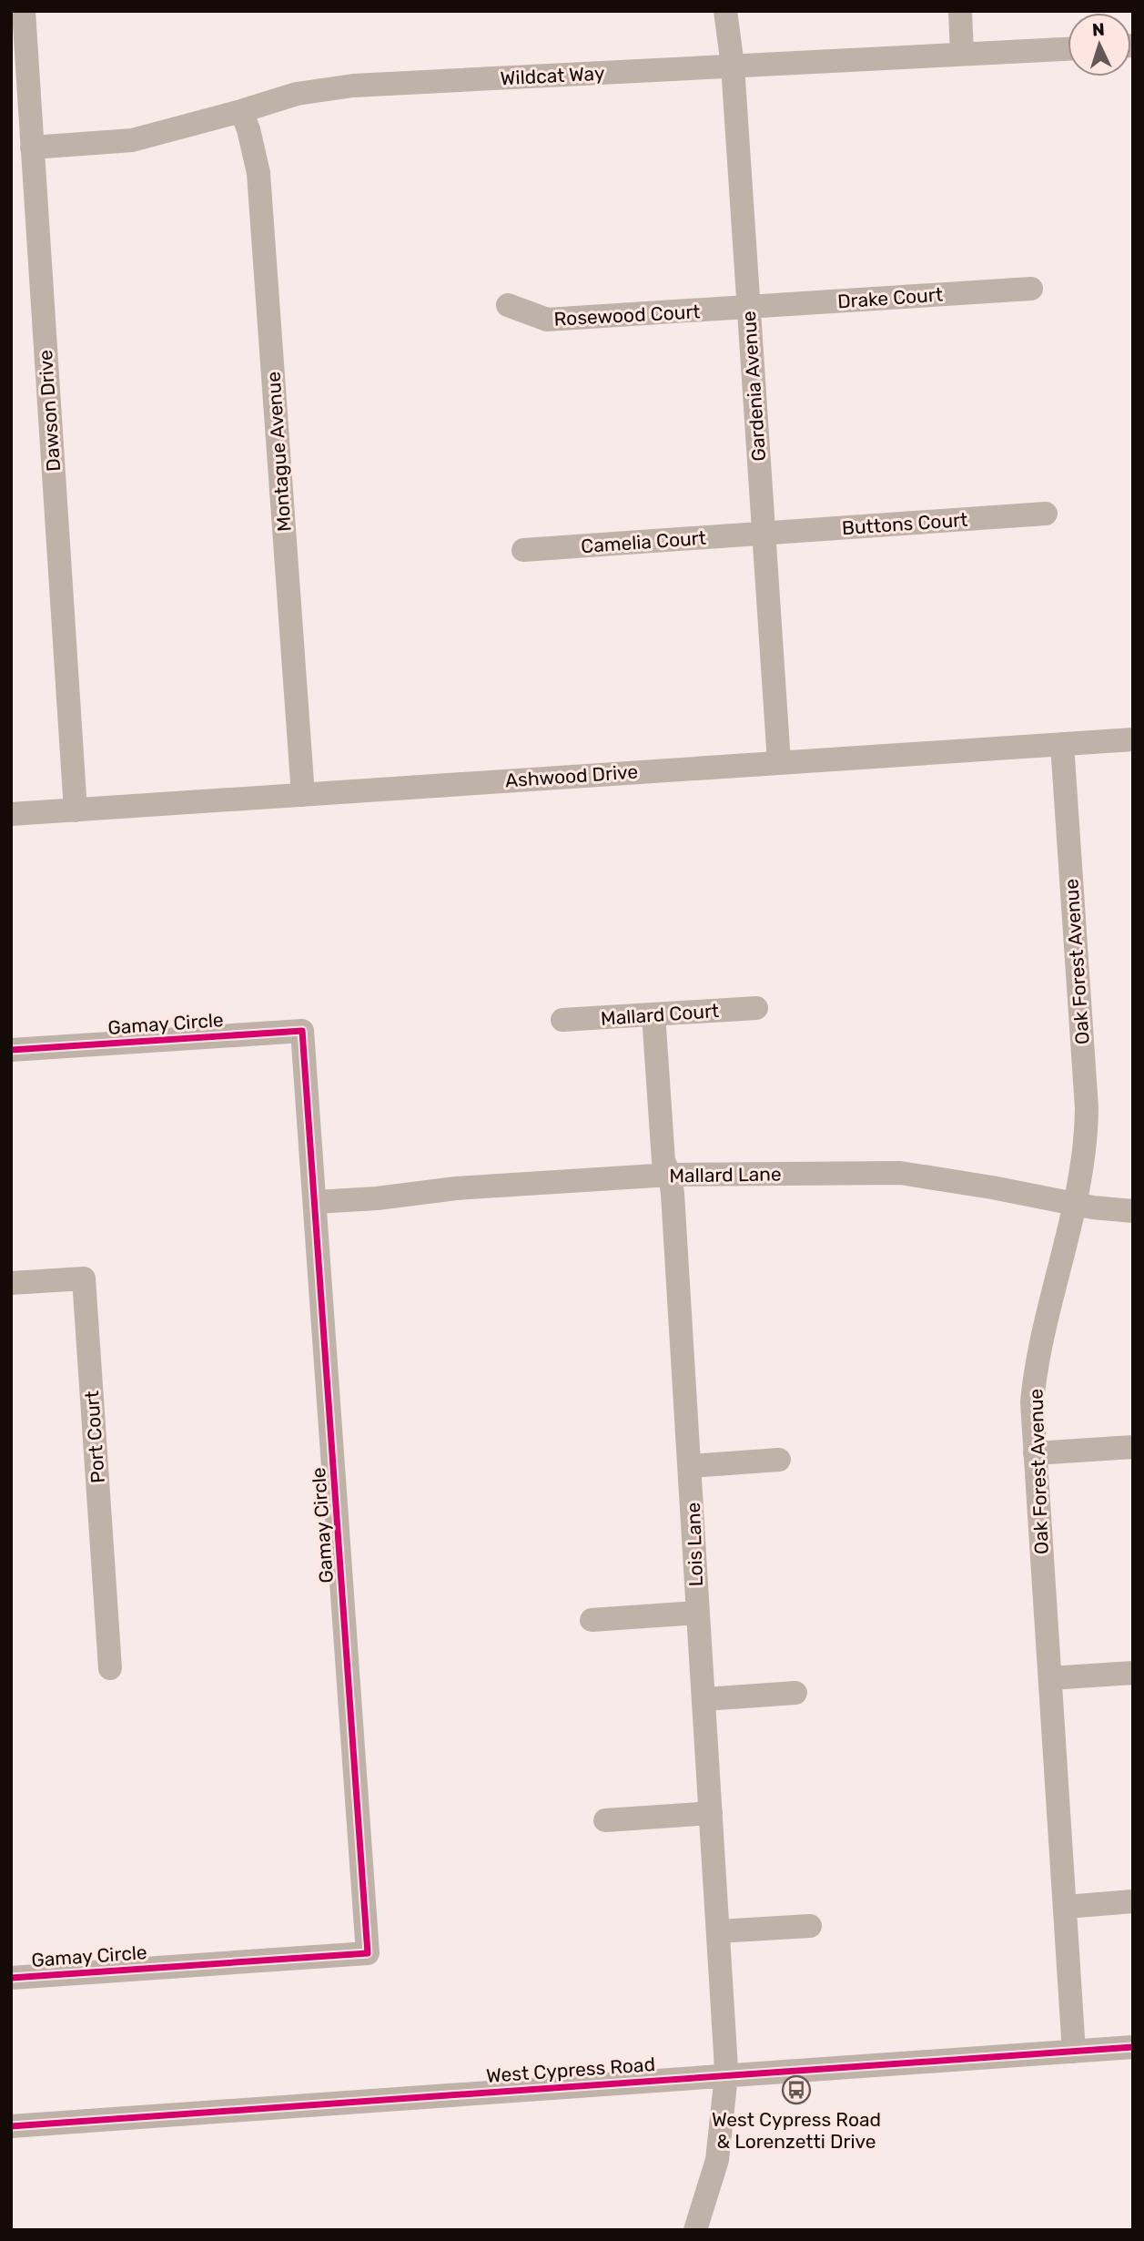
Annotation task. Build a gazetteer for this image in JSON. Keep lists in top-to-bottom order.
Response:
{
  "streets": {
    "street": [
      "Wildcat Way",
      "Drake Court",
      "Rosewood Court",
      "Gardenia Avenue",
      "Dawson Drive",
      "Montague Avenue",
      "Buttons Court",
      "Camelia Court",
      "Ashwood Drive",
      "Oak Forest Avenue",
      "Mallard Court",
      "Gamay Circle",
      "Mallard Lane",
      "Port Court",
      "Lois Lane",
      "West Cypress Road"
    ]
  },
  "crossings": [
    ["Wildcat Way", "Gardenia Avenue"],
    ["Wildcat Way", "Dawson Drive"],
    ["Wildcat Way", "Montague Avenue"],
    ["Drake Court", "Rosewood Court"],
    ["Drake Court", "Gardenia Avenue"],
    ["Rosewood Court", "Gardenia Avenue"],
    ["Gardenia Avenue", "Buttons Court"],
    ["Gardenia Avenue", "Camelia Court"],
    ["Gardenia Avenue", "Ashwood Drive"],
    ["Dawson Drive", "Ashwood Drive"],
    ["Montague Avenue", "Ashwood Drive"],
    ["Buttons Court", "Camelia Court"],
    ["Ashwood Drive", "Oak Forest Avenue"],
    ["Oak Forest Avenue", "Mallard Lane"],
    ["Oak Forest Avenue", "West Cypress Road"],
    ["Mallard Court", "Lois Lane"],
    ["Gamay Circle", "Mallard Lane"],
    ["Mallard Lane", "Lois Lane"],
    ["Lois Lane", "West Cypress Road"]
  ],
  "places": {
    "bus stop": ["West Cypress Road & Lorenzetti Drive"]
  },
  "north": "top"
}
